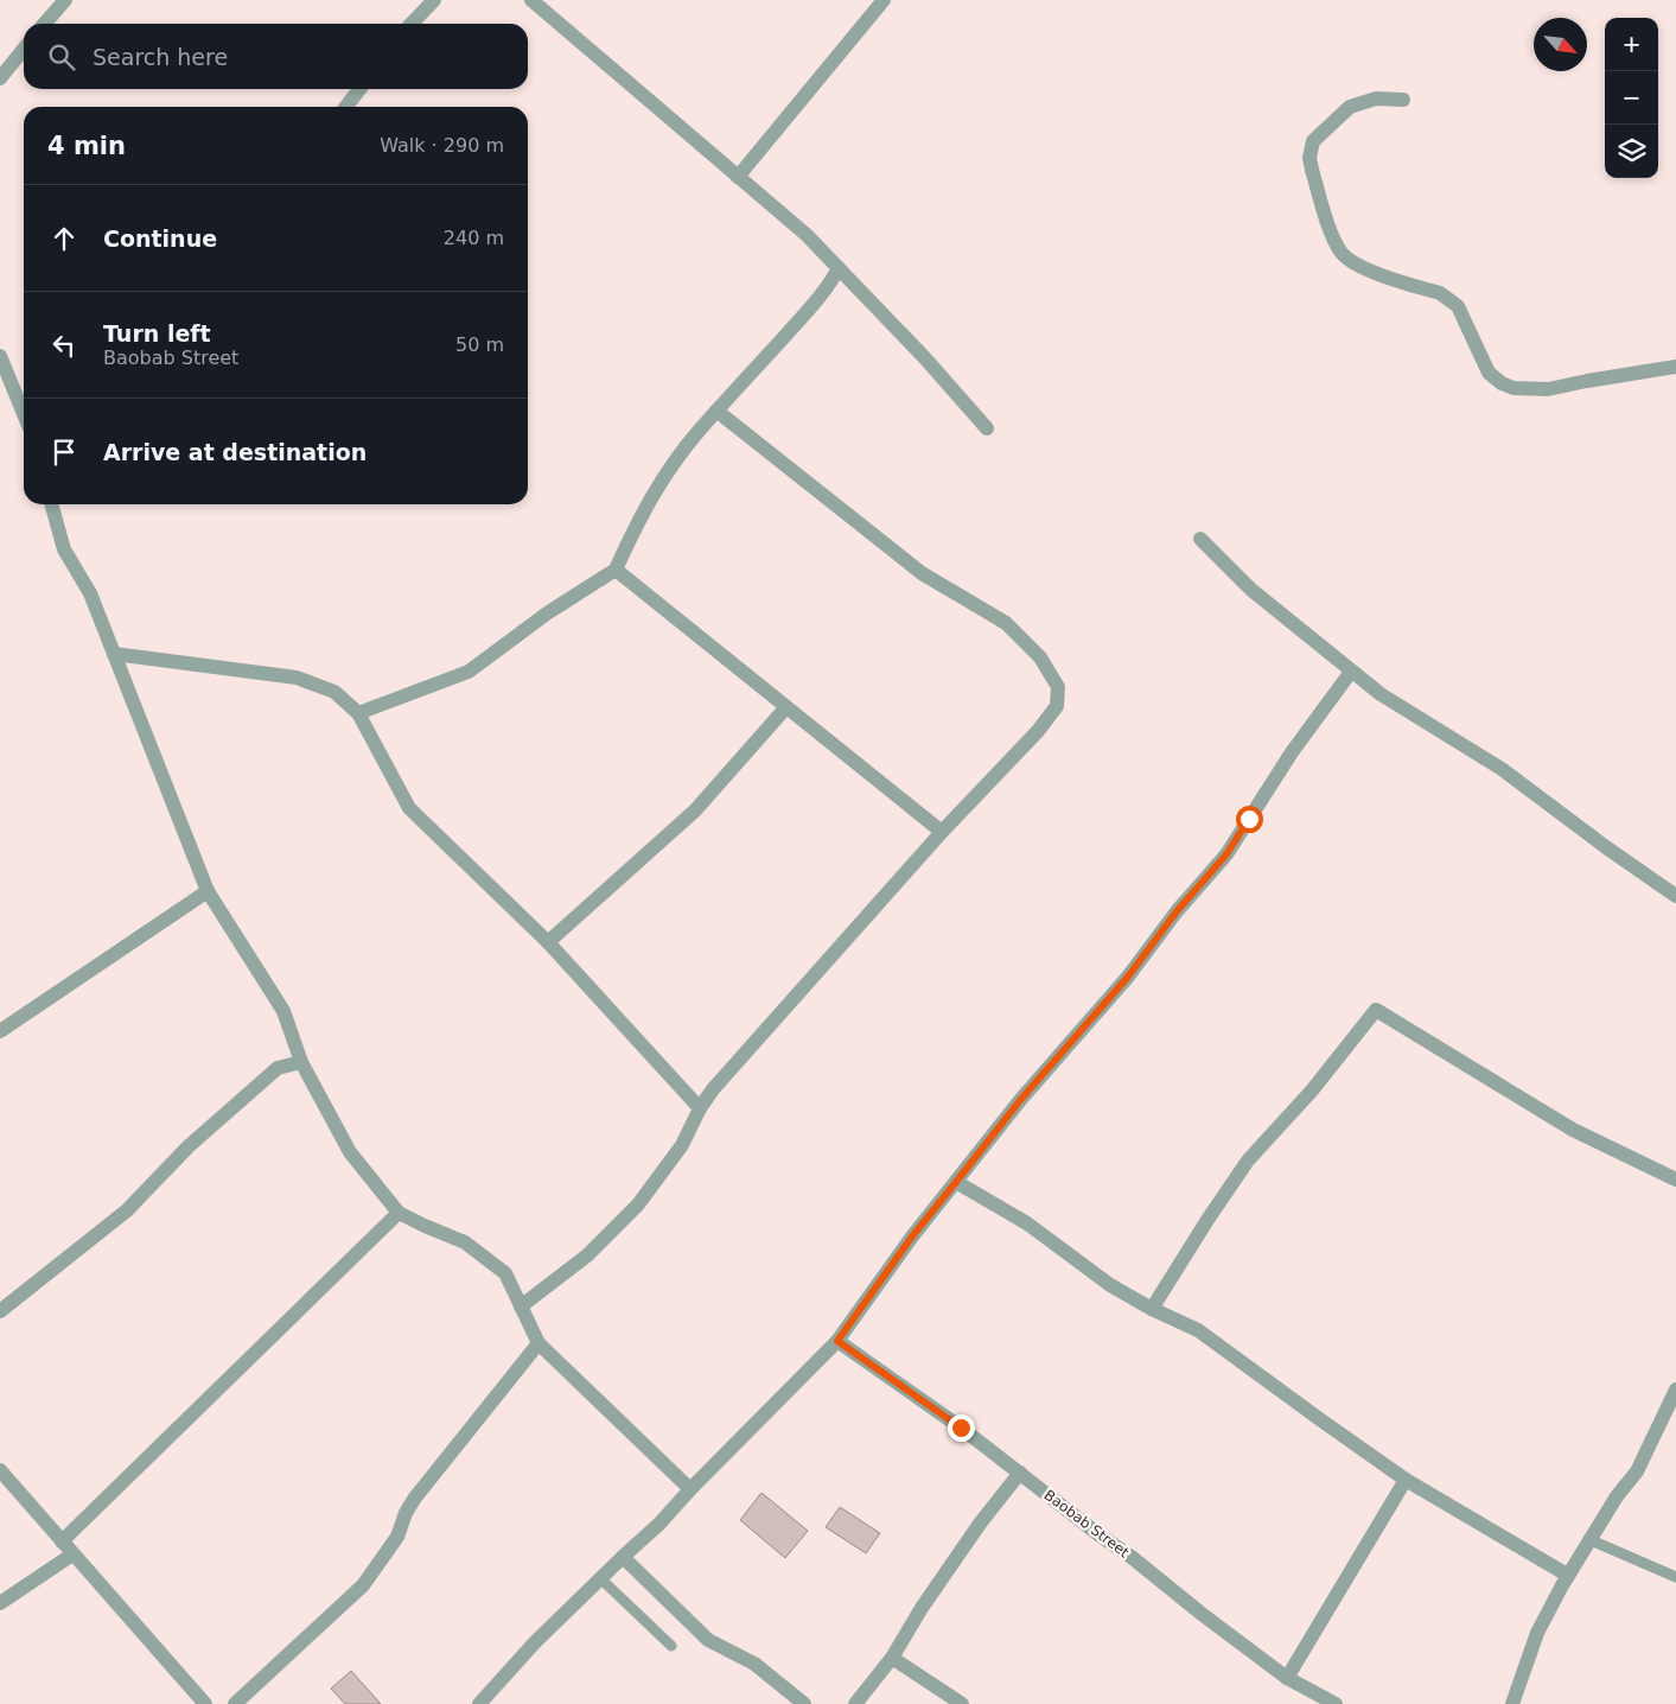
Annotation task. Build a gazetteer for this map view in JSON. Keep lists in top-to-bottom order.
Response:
{
  "streets": {
    "street": ["Baobab Street"]
  },
  "north": "bottom right",
  "page": {
    "map_buttons": ["+", "−"],
    "search": "Search here",
    "heading": ["4 min", "Walk · 290 m"],
    "list": [
      ["Continue", "240 m"],
      ["Turn left", "Baobab Street", "50 m"],
      "Arrive at destination"
    ]
  }
}
